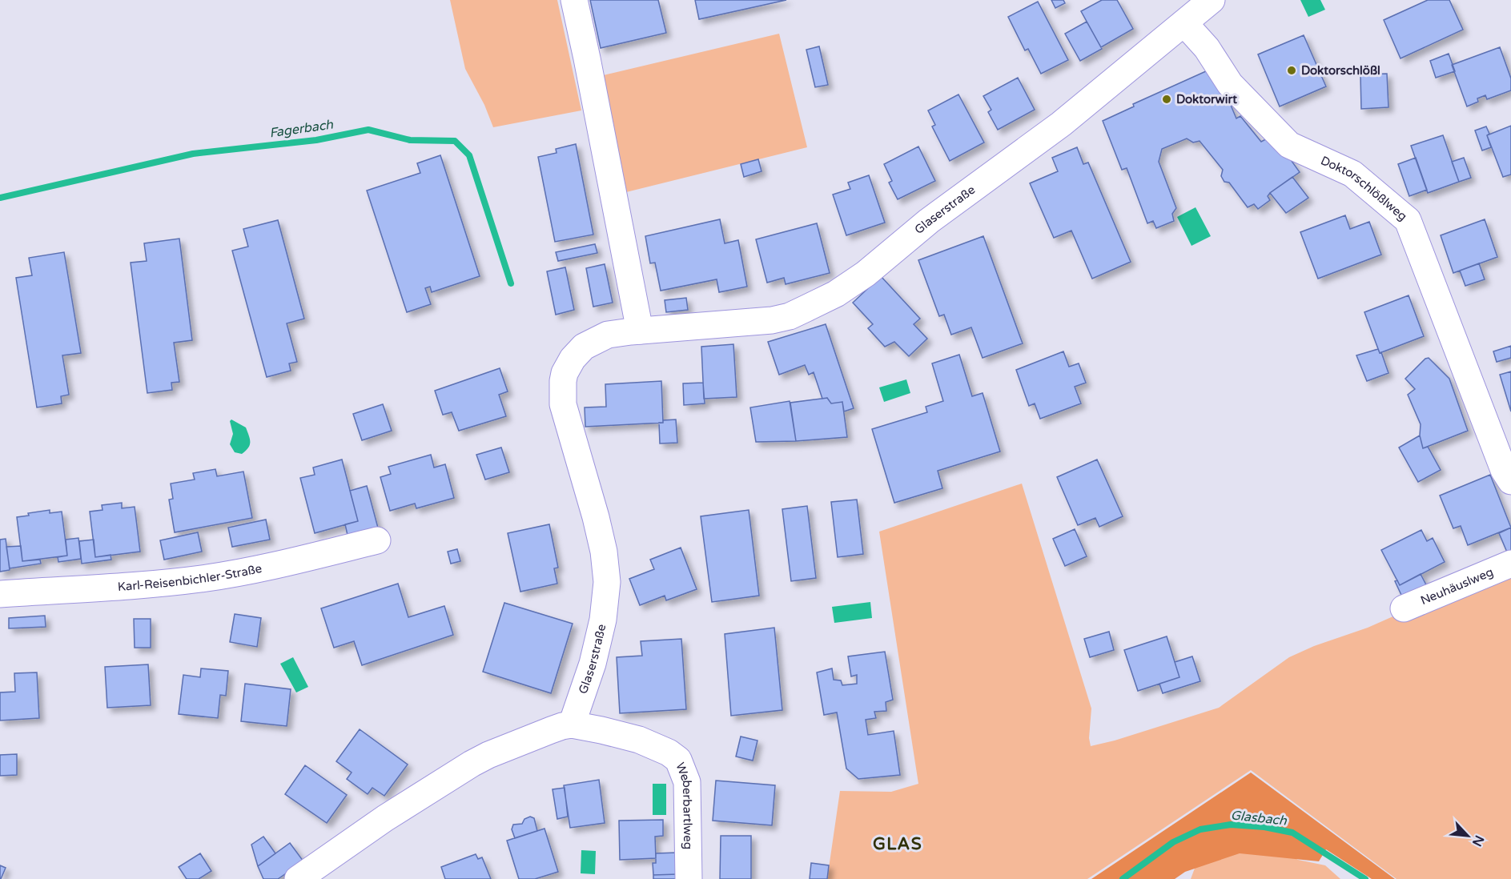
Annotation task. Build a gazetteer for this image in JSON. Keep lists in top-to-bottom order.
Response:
{
  "streets": {
    "street": [
      "Doktorschlößlweg",
      "Glaserstraße",
      "Karl-Reisenbichler-Straße",
      "Neuhäuslweg",
      "Weberbartlweg"
    ]
  },
  "crossings": [
    ["Doktorschlößlweg", "Glaserstraße"],
    ["Glaserstraße", "Weberbartlweg"]
  ],
  "districts": ["GLAS"],
  "water": ["Fagerbach", "Glasbach"],
  "places": ["Doktorschlößl", "Doktorwirt"],
  "north": "bottom right"
}
